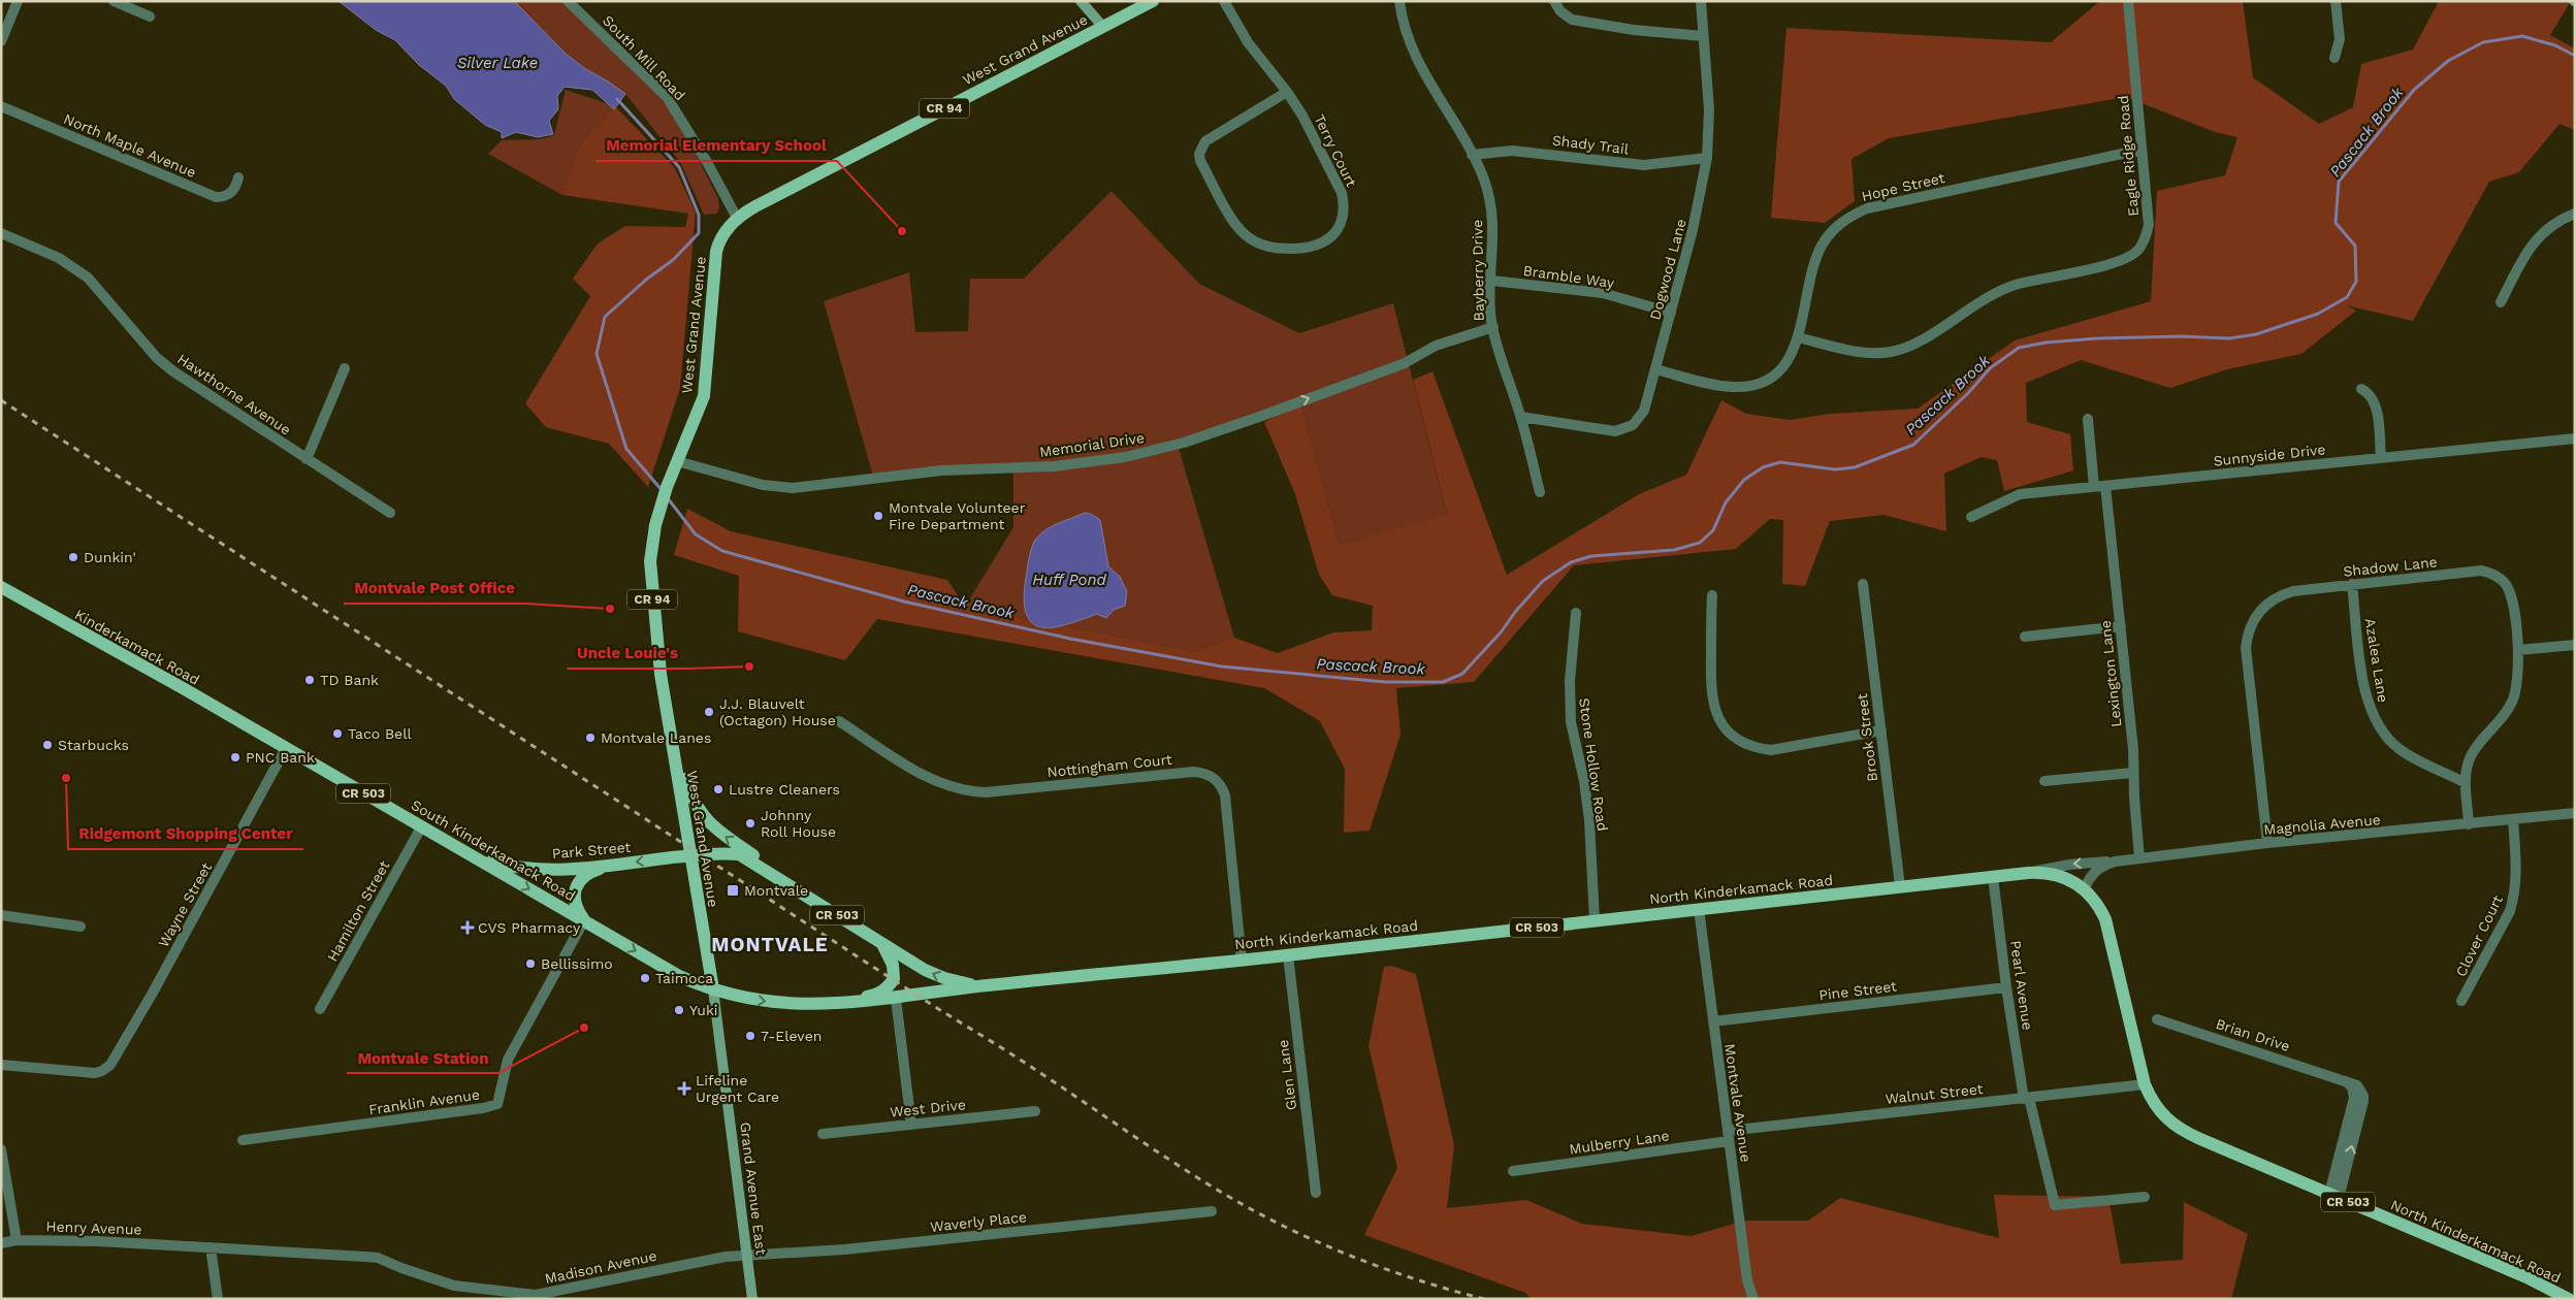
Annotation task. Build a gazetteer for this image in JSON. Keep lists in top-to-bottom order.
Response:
{
  "streets": {
    "main road": [
      "West Grand Avenue",
      "CR 94",
      "Kinderkamack Road",
      "CR 503",
      "South Kinderkamack Road",
      "Park Street",
      "North Kinderkamack Road",
      "Grand Avenue East"
    ],
    "street": [
      "South Mill Road",
      "Shady Trail",
      "North Maple Avenue",
      "Terry Court",
      "Eagle Ridge Road",
      "Hope Street",
      "Dogwood Lane",
      "Bayberry Drive",
      "Bramble Way",
      "Hawthorne Avenue",
      "Memorial Drive",
      "Sunnyside Drive",
      "Shadow Lane",
      "Azalea Lane",
      "Lexington Lane",
      "Brook Street",
      "Stone Hollow Road",
      "Nottingham Court",
      "Magnolia Avenue",
      "Wayne Street",
      "Hamilton Street",
      "Clover Court",
      "Pearl Avenue",
      "Pine Street",
      "Brian Drive",
      "Glen Lane",
      "Walnut Street",
      "Franklin Avenue",
      "Montvale Avenue",
      "West Drive",
      "Mulberry Lane",
      "Waverly Place",
      "Henry Avenue",
      "Madison Avenue"
    ]
  },
  "crossings": [
    ["West Grand Avenue", "South Mill Road"],
    ["West Grand Avenue", "Memorial Drive"],
    ["West Grand Avenue", "CR 503"],
    ["West Grand Avenue", "South Kinderkamack Road"],
    ["West Grand Avenue", "Park Street"],
    ["West Grand Avenue", "North Kinderkamack Road"],
    ["West Grand Avenue", "Grand Avenue East"],
    ["Shady Trail", "Dogwood Lane"],
    ["Shady Trail", "Bayberry Drive"],
    ["Eagle Ridge Road", "Hope Street"],
    ["Hope Street", "Dogwood Lane"],
    ["Dogwood Lane", "Bayberry Drive"],
    ["Dogwood Lane", "Bramble Way"],
    ["Bayberry Drive", "Bramble Way"],
    ["Bayberry Drive", "Memorial Drive"],
    ["Sunnyside Drive", "Lexington Lane"],
    ["Shadow Lane", "Azalea Lane"],
    ["Shadow Lane", "Magnolia Avenue"],
    ["Kinderkamack Road", "South Kinderkamack Road"],
    ["Lexington Lane", "Magnolia Avenue"],
    ["Brook Street", "North Kinderkamack Road"],
    ["Stone Hollow Road", "North Kinderkamack Road"],
    ["Nottingham Court", "North Kinderkamack Road"],
    ["CR 503", "Park Street"],
    ["CR 503", "North Kinderkamack Road"],
    ["Magnolia Avenue", "North Kinderkamack Road"],
    ["Magnolia Avenue", "Clover Court"],
    ["South Kinderkamack Road", "Park Street"],
    ["South Kinderkamack Road", "North Kinderkamack Road"],
    ["South Kinderkamack Road", "Wayne Street"],
    ["South Kinderkamack Road", "Hamilton Street"],
    ["South Kinderkamack Road", "Franklin Avenue"],
    ["South Kinderkamack Road", "Grand Avenue East"],
    ["North Kinderkamack Road", "Pearl Avenue"],
    ["North Kinderkamack Road", "Brian Drive"],
    ["North Kinderkamack Road", "Glen Lane"],
    ["North Kinderkamack Road", "Walnut Street"],
    ["North Kinderkamack Road", "Montvale Avenue"],
    ["North Kinderkamack Road", "Grand Avenue East"],
    ["Pearl Avenue", "Pine Street"],
    ["Pearl Avenue", "Walnut Street"],
    ["Pine Street", "Montvale Avenue"],
    ["Walnut Street", "Montvale Avenue"],
    ["Walnut Street", "Mulberry Lane"],
    ["Montvale Avenue", "Mulberry Lane"],
    ["Grand Avenue East", "Waverly Place"],
    ["Grand Avenue East", "Madison Avenue"],
    ["Waverly Place", "Madison Avenue"],
    ["Henry Avenue", "Madison Avenue"]
  ],
  "one_way": ["Memorial Drive", "South Kinderkamack Road"],
  "districts": ["MONTVALE"],
  "water": ["Silver Lake", "Pascack Brook", "Huff Pond"],
  "places": {
    "other": [
      "Memorial Elementary School",
      "Montvale Volunteer Fire Department",
      "Dunkin'",
      "Montvale Post Office",
      "Uncle Louie's",
      "TD Bank",
      "J.J. Blauvelt (Octagon) House",
      "Taco Bell",
      "Montvale Lanes",
      "Starbucks",
      "PNC Bank",
      "Ridgemont Shopping Center",
      "Lustre Cleaners",
      "Johnny Roll House",
      "Bellissimo",
      "Taimoca",
      "Yuki",
      "Montvale Station",
      "7-Eleven"
    ],
    "transit": ["Montvale"],
    "health": ["CVS Pharmacy", "Lifeline Urgent Care"]
  }
}
